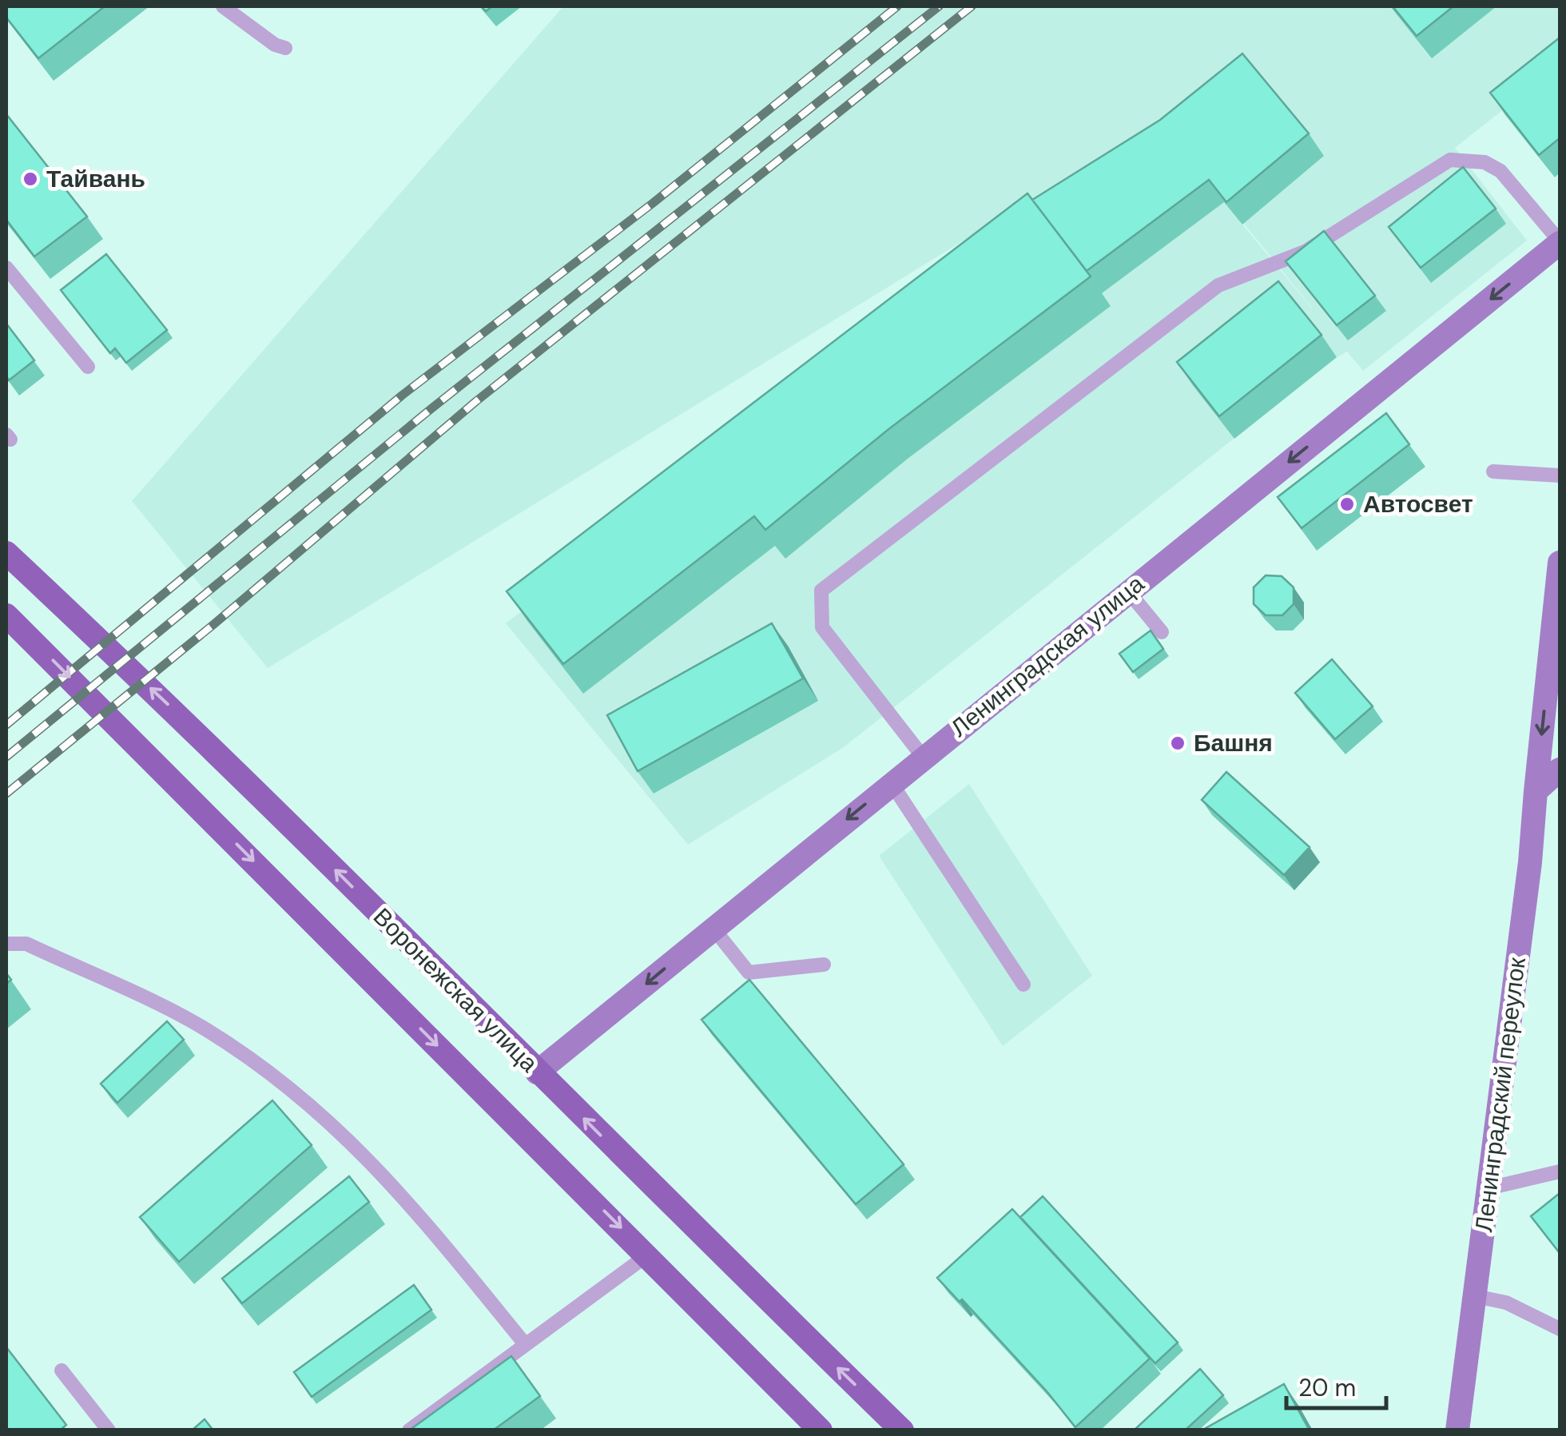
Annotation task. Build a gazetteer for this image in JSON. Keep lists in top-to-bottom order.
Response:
{
  "streets": {
    "main road": ["Воронежская улица"],
    "street": ["Ленинградская улица", "Ленинградский переулок"]
  },
  "crossings": [
    ["Ленинградская улица", "Воронежская улица"]
  ],
  "one_way": ["Ленинградская улица"],
  "places": ["Тайвань", "Автосвет", "Башня"],
  "scale_bar": "20 m"
}
